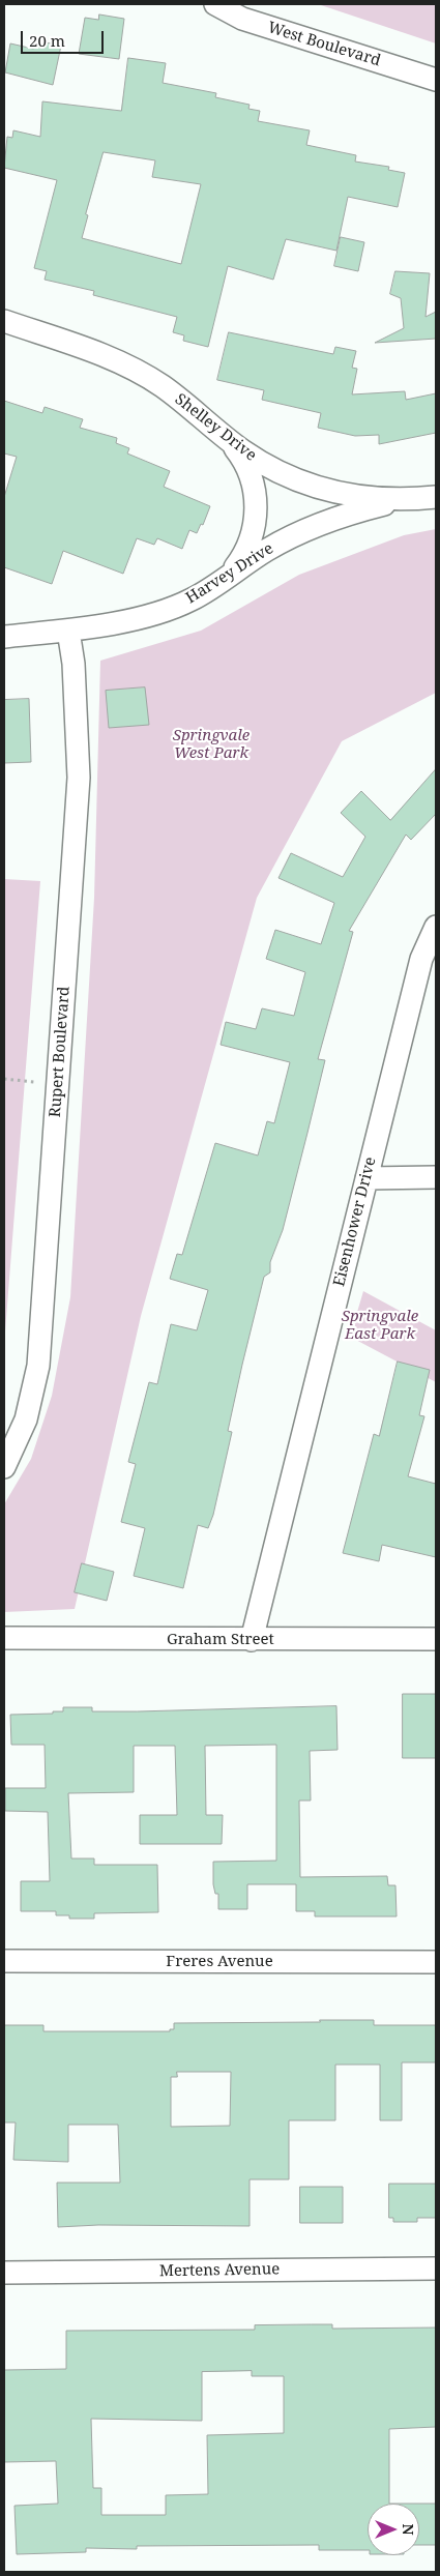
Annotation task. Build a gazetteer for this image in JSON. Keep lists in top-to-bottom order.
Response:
{
  "streets": {
    "street": [
      "West Boulevard",
      "Shelley Drive",
      "Harvey Drive",
      "Rupert Boulevard",
      "Eisenhower Drive",
      "Graham Street",
      "Freres Avenue",
      "Mertens Avenue"
    ]
  },
  "crossings": [
    ["Shelley Drive", "Harvey Drive"],
    ["Harvey Drive", "Rupert Boulevard"],
    ["Eisenhower Drive", "Graham Street"]
  ],
  "parks": ["Springvale West Park", "Springvale East Park"],
  "scale_bar": "20 m",
  "north": "right"
}
